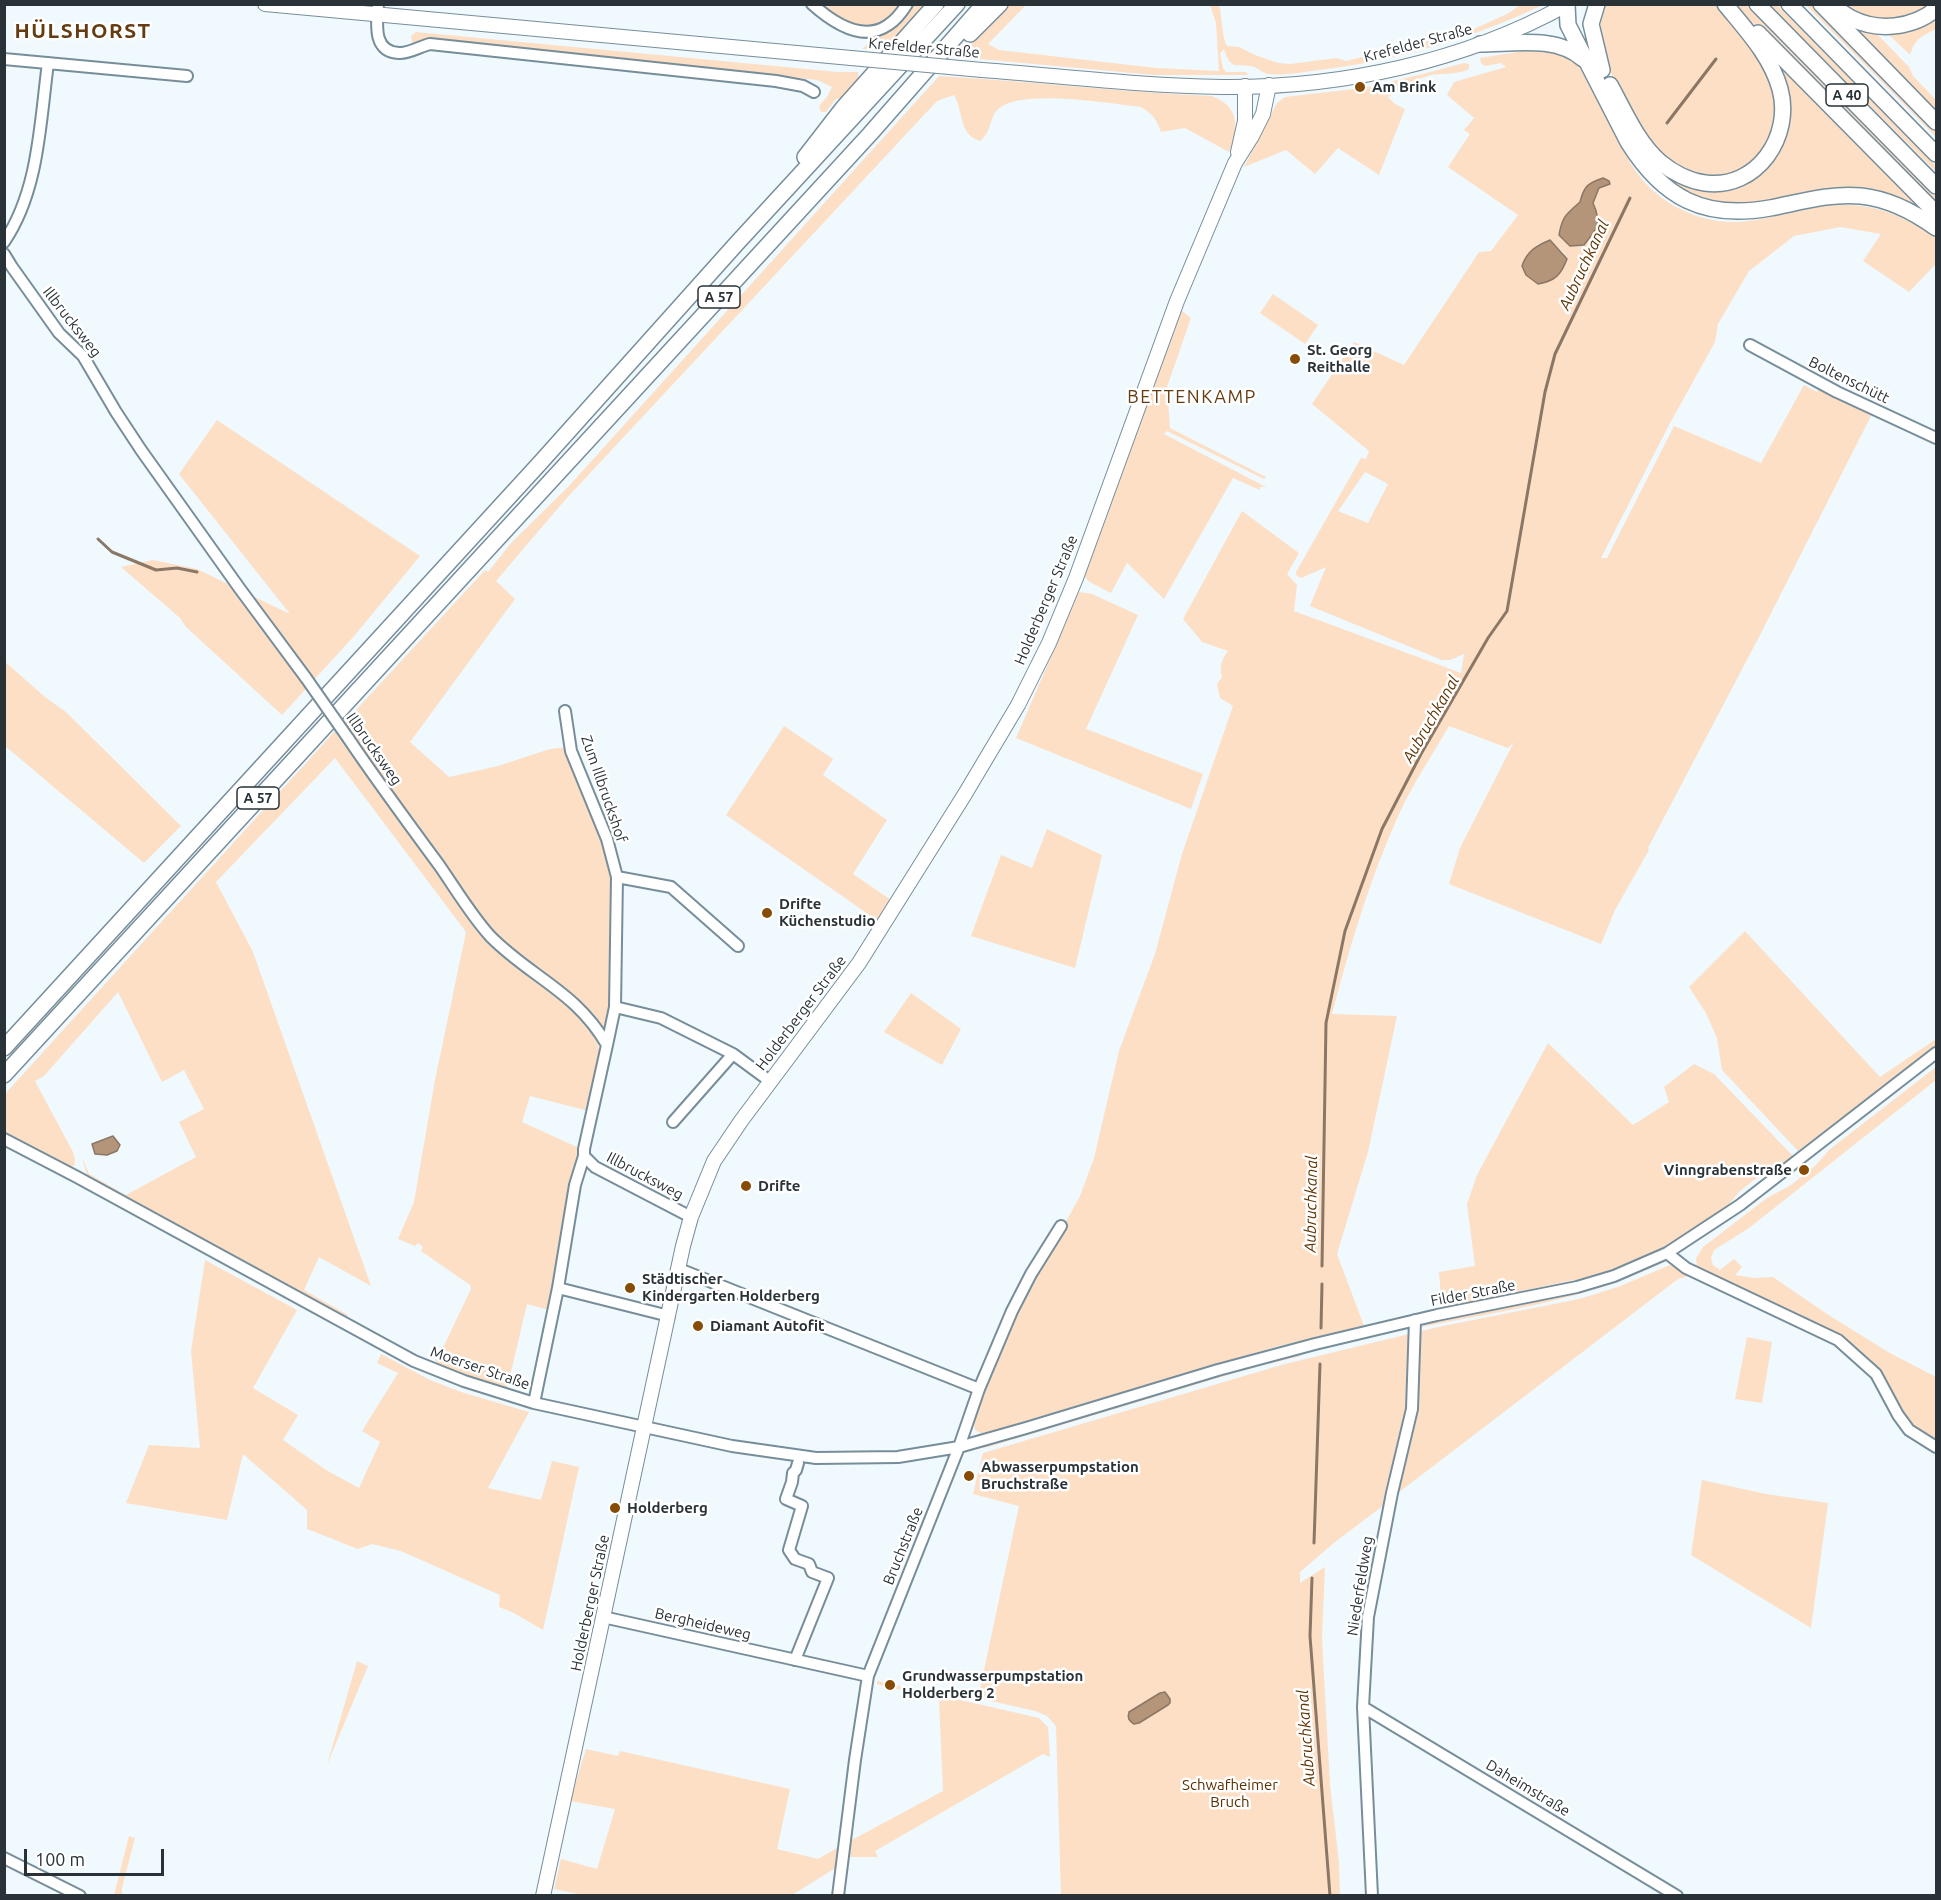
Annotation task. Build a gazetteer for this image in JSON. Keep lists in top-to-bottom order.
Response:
{
  "streets": {
    "highway": ["A 40", "A 57"],
    "main road": ["Krefelder Straße", "Holderberger Straße"],
    "street": [
      "Illbrucksweg",
      "Boltenschütt",
      "Zum Illbruckshof",
      "Filder Straße",
      "Moerser Straße",
      "Bruchstraße",
      "Niederfeldweg",
      "Bergheideweg",
      "Daheimstraße"
    ]
  },
  "crossings": [
    ["Krefelder Straße", "Holderberger Straße"],
    ["Illbrucksweg", "Holderberger Straße"],
    ["Illbrucksweg", "Zum Illbruckshof"],
    ["Holderberger Straße", "Moerser Straße"],
    ["Holderberger Straße", "Bergheideweg"],
    ["Filder Straße", "Moerser Straße"],
    ["Filder Straße", "Bruchstraße"],
    ["Filder Straße", "Niederfeldweg"],
    ["Moerser Straße", "Bruchstraße"],
    ["Bruchstraße", "Bergheideweg"],
    ["Niederfeldweg", "Daheimstraße"]
  ],
  "districts": ["HÜLSHORST", "BETTENKAMP"],
  "water": ["Aubruchkanal"],
  "parks": ["Schwafheimer Bruch"],
  "places": [
    "Am Brink",
    "St. Georg Reithalle",
    "Drifte Küchenstudio",
    "Vinngrabenstraße",
    "Drifte",
    "Städtischer Kindergarten Holderberg",
    "Diamant Autofit",
    "Abwasserpumpstation Bruchstraße",
    "Holderberg",
    "Grundwasserpumpstation Holderberg 2"
  ],
  "scale_bar": "100 m"
}
